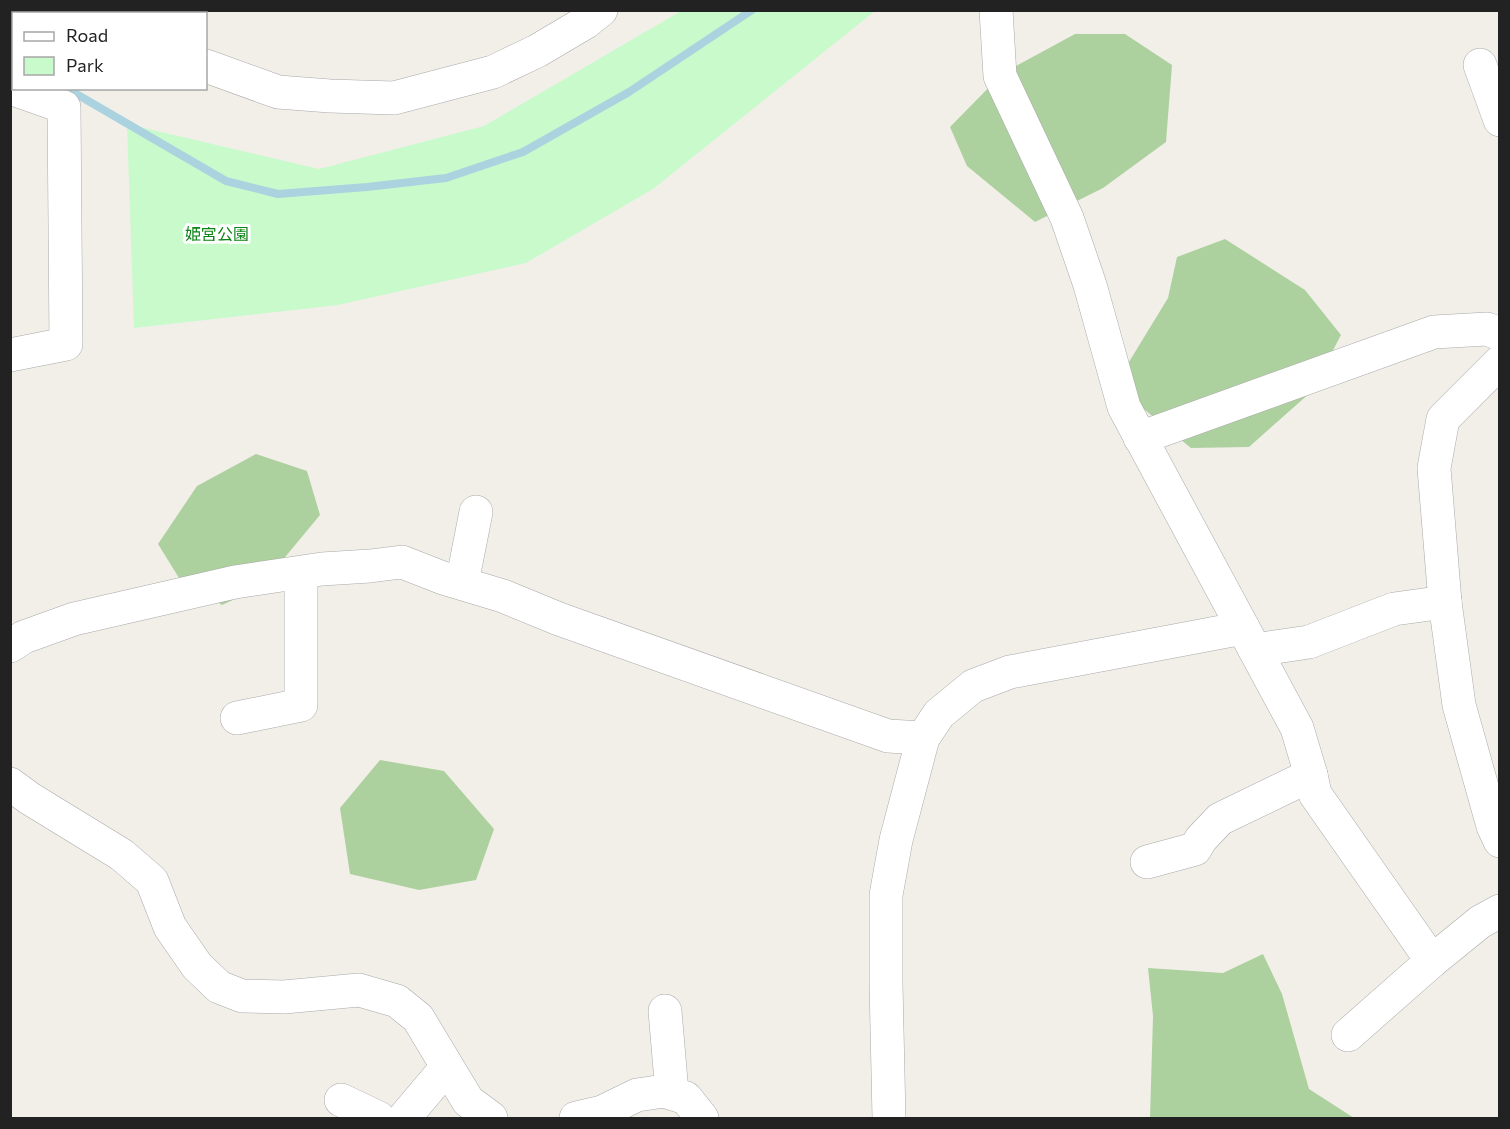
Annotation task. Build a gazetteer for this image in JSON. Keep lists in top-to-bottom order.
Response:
{
  "parks": ["姫宮公園"],
  "legend": ["Road", "Park"]
}
